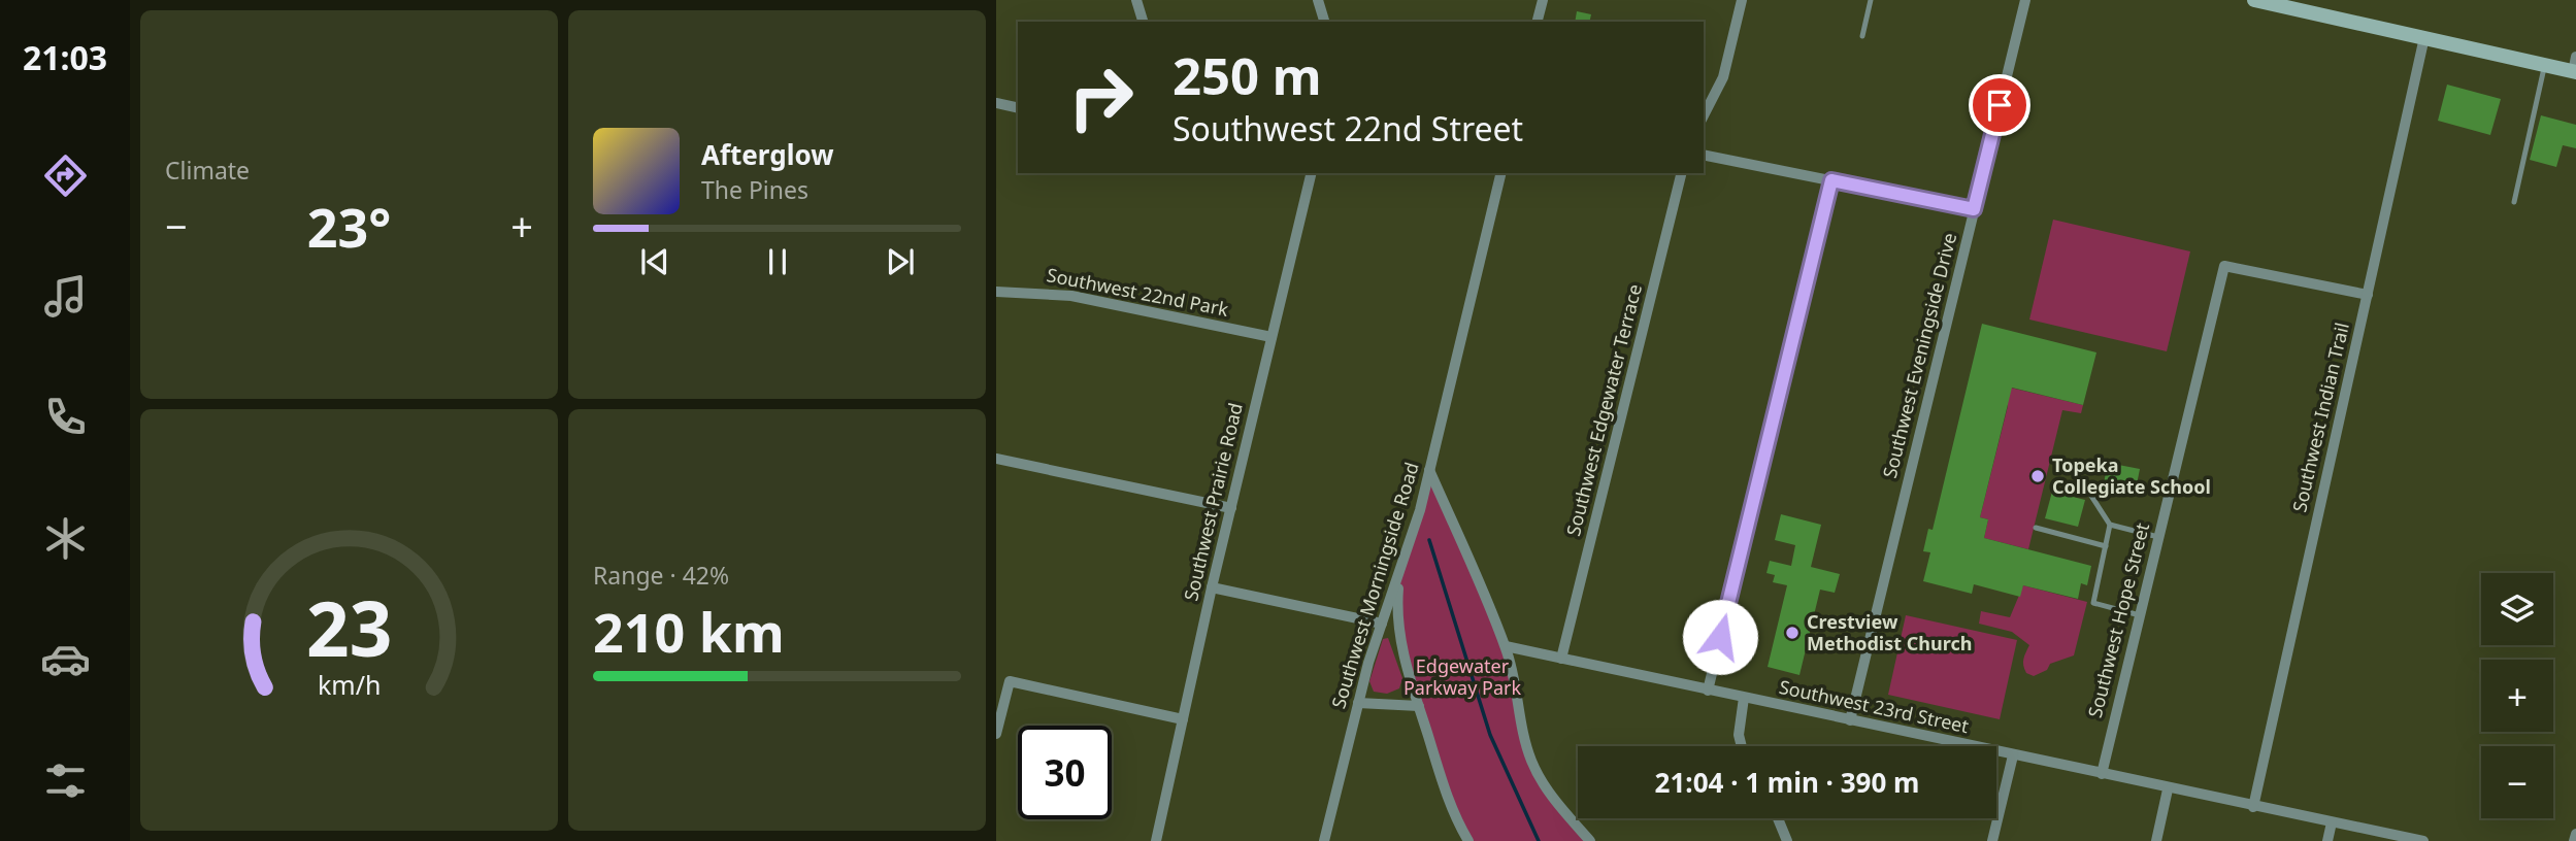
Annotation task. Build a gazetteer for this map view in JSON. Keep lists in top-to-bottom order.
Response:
{
  "streets": {
    "street": [
      "Southwest 22nd Park",
      "Southwest Eveningside Drive",
      "Southwest Edgewater Terrace",
      "Southwest Indian Trail",
      "Southwest Prairie Road",
      "Southwest Morningside Road",
      "Southwest Hope Street",
      "Southwest 23rd Street"
    ]
  },
  "crossings": [
    ["Southwest 22nd Park", "Southwest Prairie Road"],
    ["Southwest Eveningside Drive", "Southwest 23rd Street"],
    ["Southwest Edgewater Terrace", "Southwest 23rd Street"],
    ["Southwest Indian Trail", "Southwest Hope Street"],
    ["Southwest Indian Trail", "Southwest 23rd Street"],
    ["Southwest Hope Street", "Southwest 23rd Street"]
  ],
  "parks": ["Edgewater Parkway Park"],
  "places": ["Topeka Collegiate School", "Crestview Methodist Church"],
  "page": {
    "tabs": "21:03",
    "tile": [
      "Climate",
      ["Range · 42%", "210 km"]
    ],
    "turn": ["250 m", "Southwest 22nd Street"],
    "song": ["Afterglow", "The Pines"],
    "heat": ["−", "23°", "+"],
    "map_buttons": ["+", "−"],
    "limit": "30",
    "trip": "21:04 · 1 min · 390 m",
    "gauge": ["23", "km/h"]
  }
}
